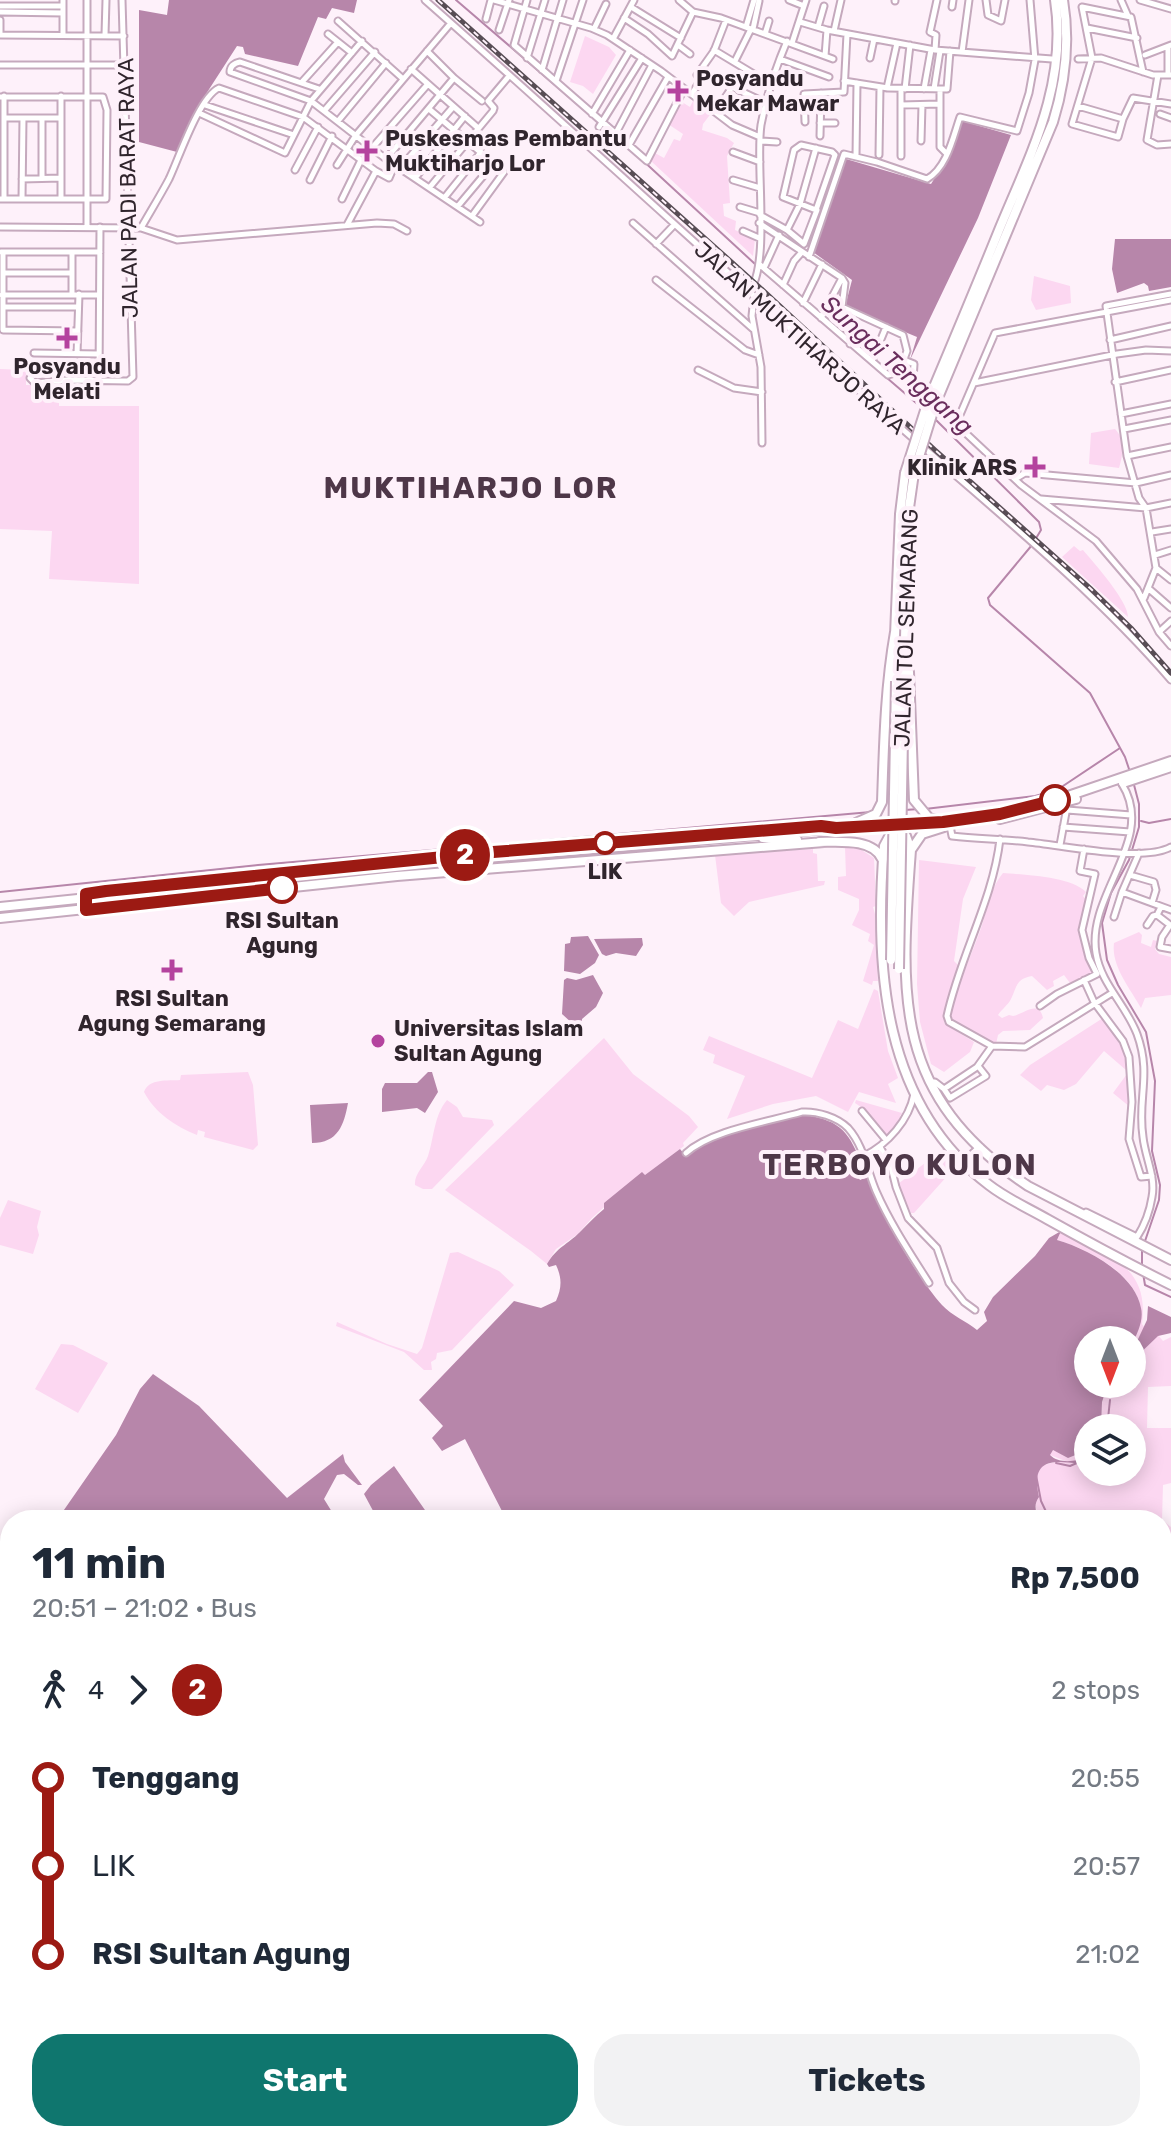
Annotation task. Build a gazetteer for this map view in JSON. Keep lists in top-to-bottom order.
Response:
{
  "streets": {
    "highway": ["JALAN TOL SEMARANG"],
    "street": ["JALAN PADI BARAT RAYA", "JALAN MUKTIHARJO RAYA"]
  },
  "districts": ["MUKTIHARJO LOR", "TERBOYO KULON"],
  "water": ["Sungai Tenggang"],
  "places": {
    "health": [
      "Posyandu Mekar Mawar",
      "Puskesmas Pembantu Muktiharjo Lor",
      "Posyandu Melati",
      "Klinik ARS",
      "RSI Sultan Agung Semarang"
    ],
    "other": ["LIK", "RSI Sultan Agung", "Universitas Islam Sultan Agung"]
  },
  "lines": ["bus line 2"],
  "north": "bottom",
  "page": {
    "on_map": "2",
    "heading": ["11 min", "20:51 – 21:02 · Bus", "Rp 7,500"],
    "legs": ["4", "2", "2 stops"],
    "list": [
      {
        "name": "Tenggang",
        "value": "20:55"
      },
      {
        "name": "LIK",
        "value": "20:57"
      },
      {
        "name": "RSI Sultan Agung",
        "value": "21:02"
      }
    ],
    "buttons": ["Start", "Tickets"]
  }
}
